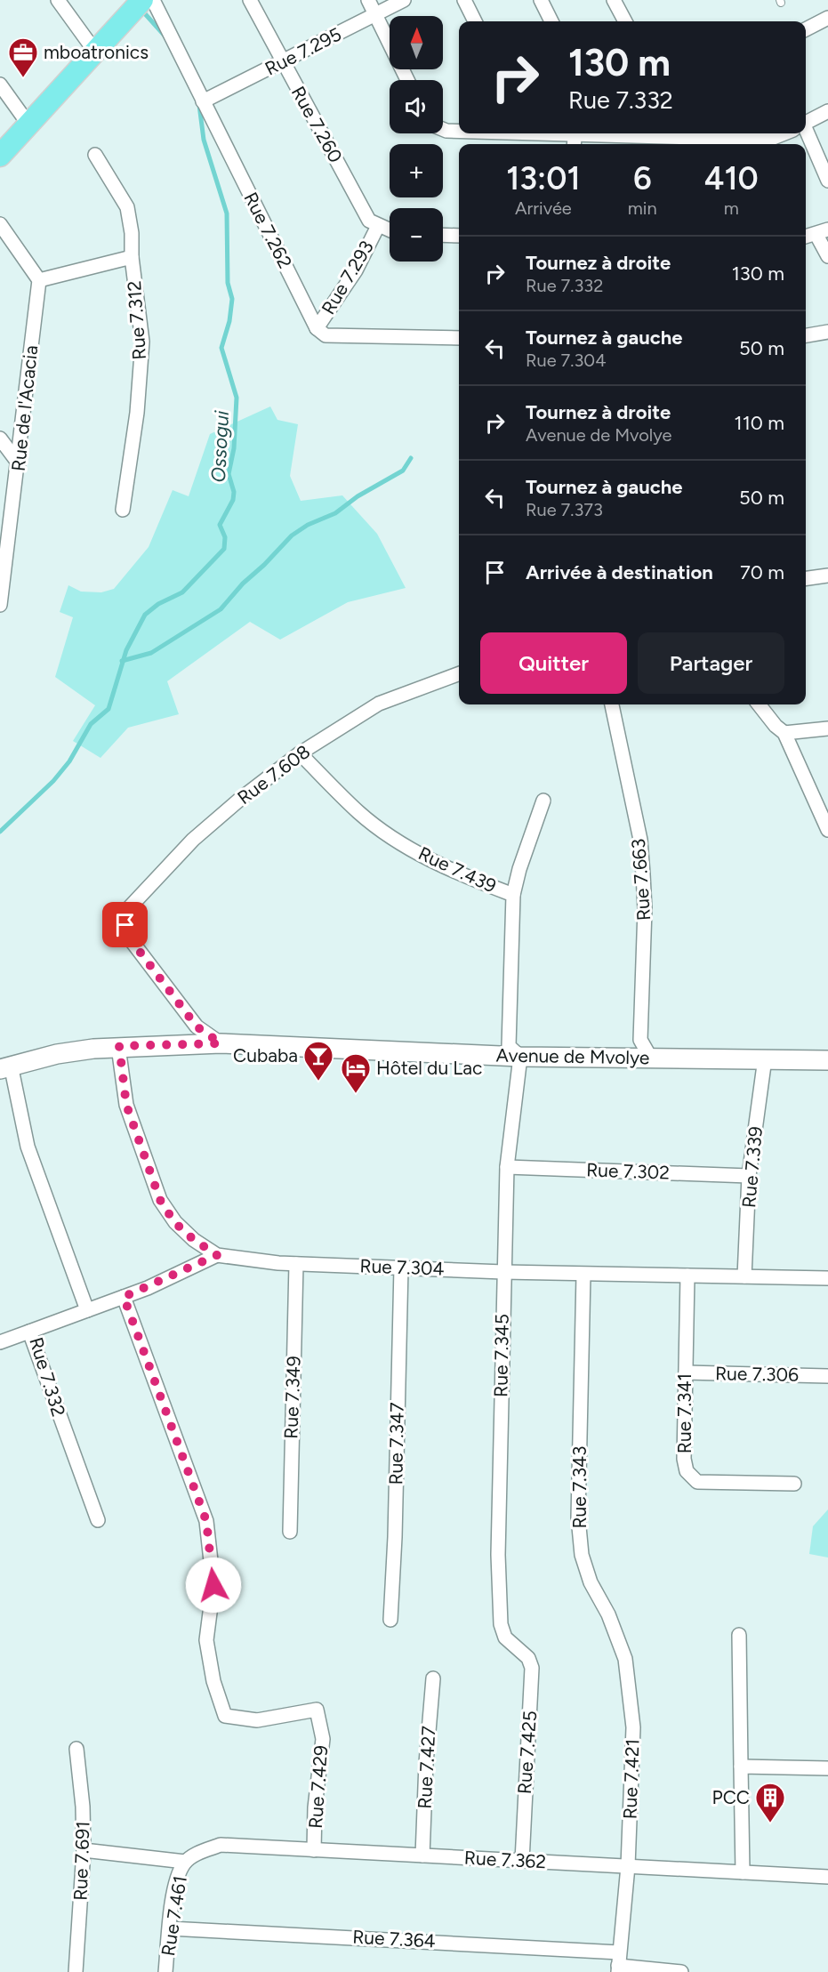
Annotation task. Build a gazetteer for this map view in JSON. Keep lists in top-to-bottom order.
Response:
{
  "streets": {
    "main road": ["Avenue de Mvolye"],
    "street": [
      "Rue 7.295",
      "Rue 7.260",
      "Rue 7.262",
      "Rue 7.293",
      "Rue 7.312",
      "Rue de l'Acacia",
      "Rue 7.608",
      "Rue 7.439",
      "Rue 7.663",
      "Rue 7.339",
      "Rue 7.302",
      "Rue 7.304",
      "Rue 7.345",
      "Rue 7.306",
      "Rue 7.332",
      "Rue 7.349",
      "Rue 7.341",
      "Rue 7.347",
      "Rue 7.343",
      "Rue 7.425",
      "Rue 7.427",
      "Rue 7.421",
      "Rue 7.429",
      "Rue 7.362",
      "Rue 7.691",
      "Rue 7.461",
      "Rue 7.364"
    ]
  },
  "crossings": [
    ["Rue 7.295", "Rue 7.260"],
    ["Rue 7.295", "Rue 7.262"],
    ["Rue 7.260", "Rue 7.293"],
    ["Rue 7.262", "Rue 7.293"],
    ["Rue 7.312", "Rue de l'Acacia"],
    ["Rue 7.608", "Rue 7.439"],
    ["Rue 7.608", "Avenue de Mvolye"],
    ["Rue 7.439", "Avenue de Mvolye"],
    ["Rue 7.439", "Rue 7.345"],
    ["Rue 7.663", "Avenue de Mvolye"],
    ["Avenue de Mvolye", "Rue 7.339"],
    ["Avenue de Mvolye", "Rue 7.304"],
    ["Avenue de Mvolye", "Rue 7.345"],
    ["Rue 7.339", "Rue 7.302"],
    ["Rue 7.339", "Rue 7.304"],
    ["Rue 7.302", "Rue 7.345"],
    ["Rue 7.304", "Rue 7.345"],
    ["Rue 7.304", "Rue 7.332"],
    ["Rue 7.304", "Rue 7.349"],
    ["Rue 7.304", "Rue 7.341"],
    ["Rue 7.304", "Rue 7.347"],
    ["Rue 7.304", "Rue 7.343"],
    ["Rue 7.345", "Rue 7.425"],
    ["Rue 7.306", "Rue 7.341"],
    ["Rue 7.332", "Rue 7.429"],
    ["Rue 7.343", "Rue 7.421"],
    ["Rue 7.425", "Rue 7.362"],
    ["Rue 7.427", "Rue 7.362"],
    ["Rue 7.421", "Rue 7.362"],
    ["Rue 7.421", "Rue 7.364"],
    ["Rue 7.429", "Rue 7.362"],
    ["Rue 7.362", "Rue 7.461"],
    ["Rue 7.461", "Rue 7.364"]
  ],
  "water": ["Ossogui"],
  "places": {
    "office": ["mboatronics"],
    "bar": ["Cubaba"],
    "hotel": ["Hôtel du Lac"],
    "building": ["PCC"]
  },
  "north": "top",
  "page": {
    "map_buttons": ["+", "−"],
    "turn": ["130 m", "Rue 7.332"],
    "eta": [
      "13:01",
      "Arrivée",
      "6",
      "min",
      "410",
      "m"
    ],
    "list": [
      {
        "name": "Tournez à droite",
        "note": "Rue 7.332",
        "value": "130 m"
      },
      {
        "name": "Tournez à gauche",
        "note": "Rue 7.304",
        "value": "50 m"
      },
      {
        "name": "Tournez à droite",
        "note": "Avenue de Mvolye",
        "value": "110 m"
      },
      {
        "name": "Tournez à gauche",
        "note": "Rue 7.373",
        "value": "50 m"
      },
      {
        "name": "Arrivée à destination",
        "value": "70 m"
      }
    ],
    "buttons": ["Quitter", "Partager"]
  }
}
